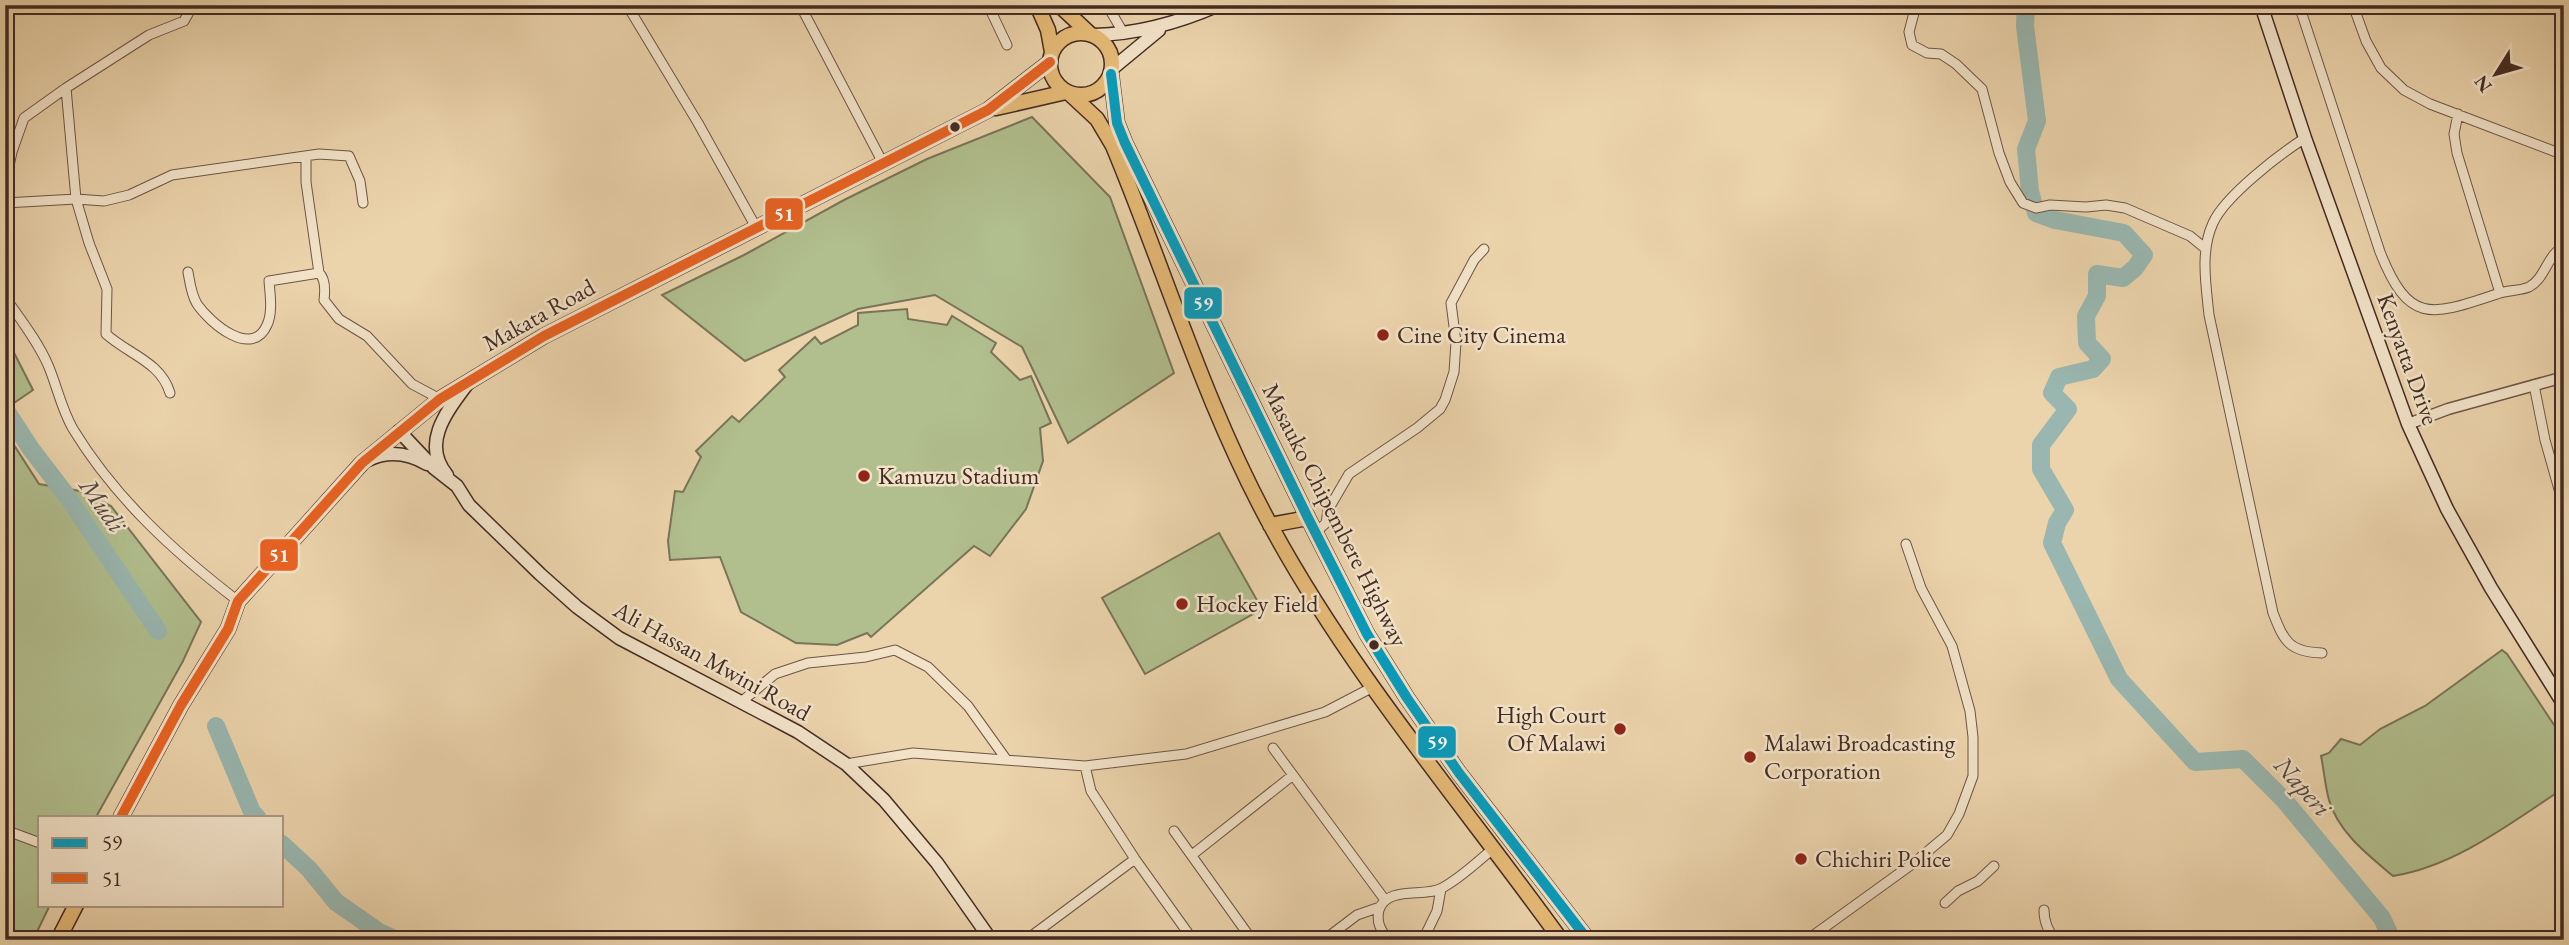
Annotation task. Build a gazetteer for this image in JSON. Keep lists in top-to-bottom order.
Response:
{
  "streets": {
    "main road": [
      "Makata Road",
      "Kenyatta Drive",
      "Masauko Chipembere Highway",
      "Ali Hassan Mwini Road"
    ]
  },
  "crossings": [
    ["Makata Road", "Masauko Chipembere Highway"],
    ["Makata Road", "Ali Hassan Mwini Road"]
  ],
  "water": ["Mudi", "Naperi"],
  "places": [
    "Cine City Cinema",
    "Kamuzu Stadium",
    "Hockey Field",
    "High Court Of Malawi",
    "Malawi Broadcasting Corporation",
    "Chichiri Police"
  ],
  "lines": ["transit line 51", "transit line 59"],
  "legend": ["59", "51"],
  "north": "bottom left"
}
